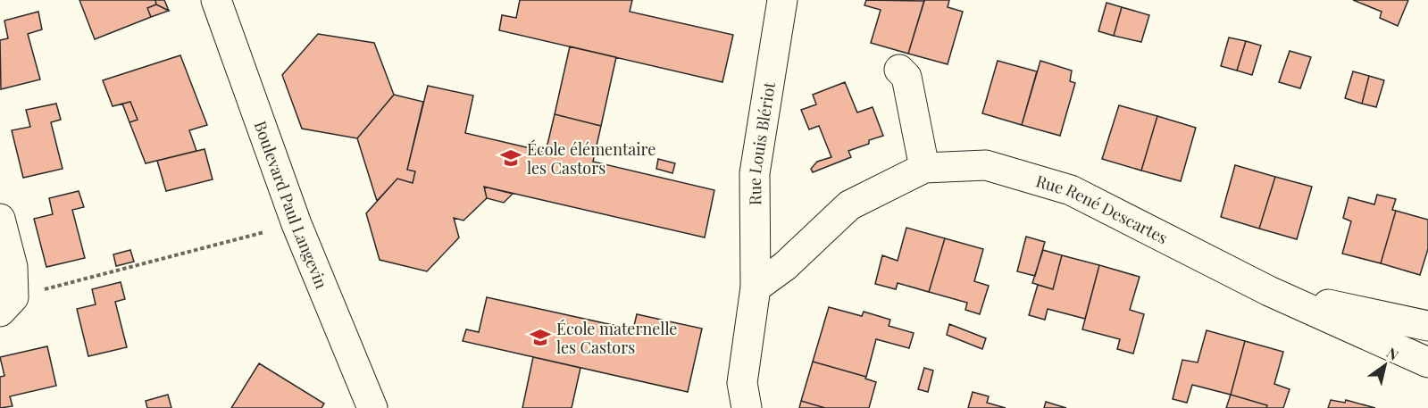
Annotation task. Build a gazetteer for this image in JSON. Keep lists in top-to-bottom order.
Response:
{
  "streets": {
    "street": ["Rue Louis Blériot", "Boulevard Paul Langevin", "Rue René Descartes"]
  },
  "crossings": [
    ["Rue Louis Blériot", "Rue René Descartes"]
  ],
  "places": {
    "school or university": ["École élémentaire les Castors", "École maternelle les Castors"]
  },
  "north": "top right"
}
